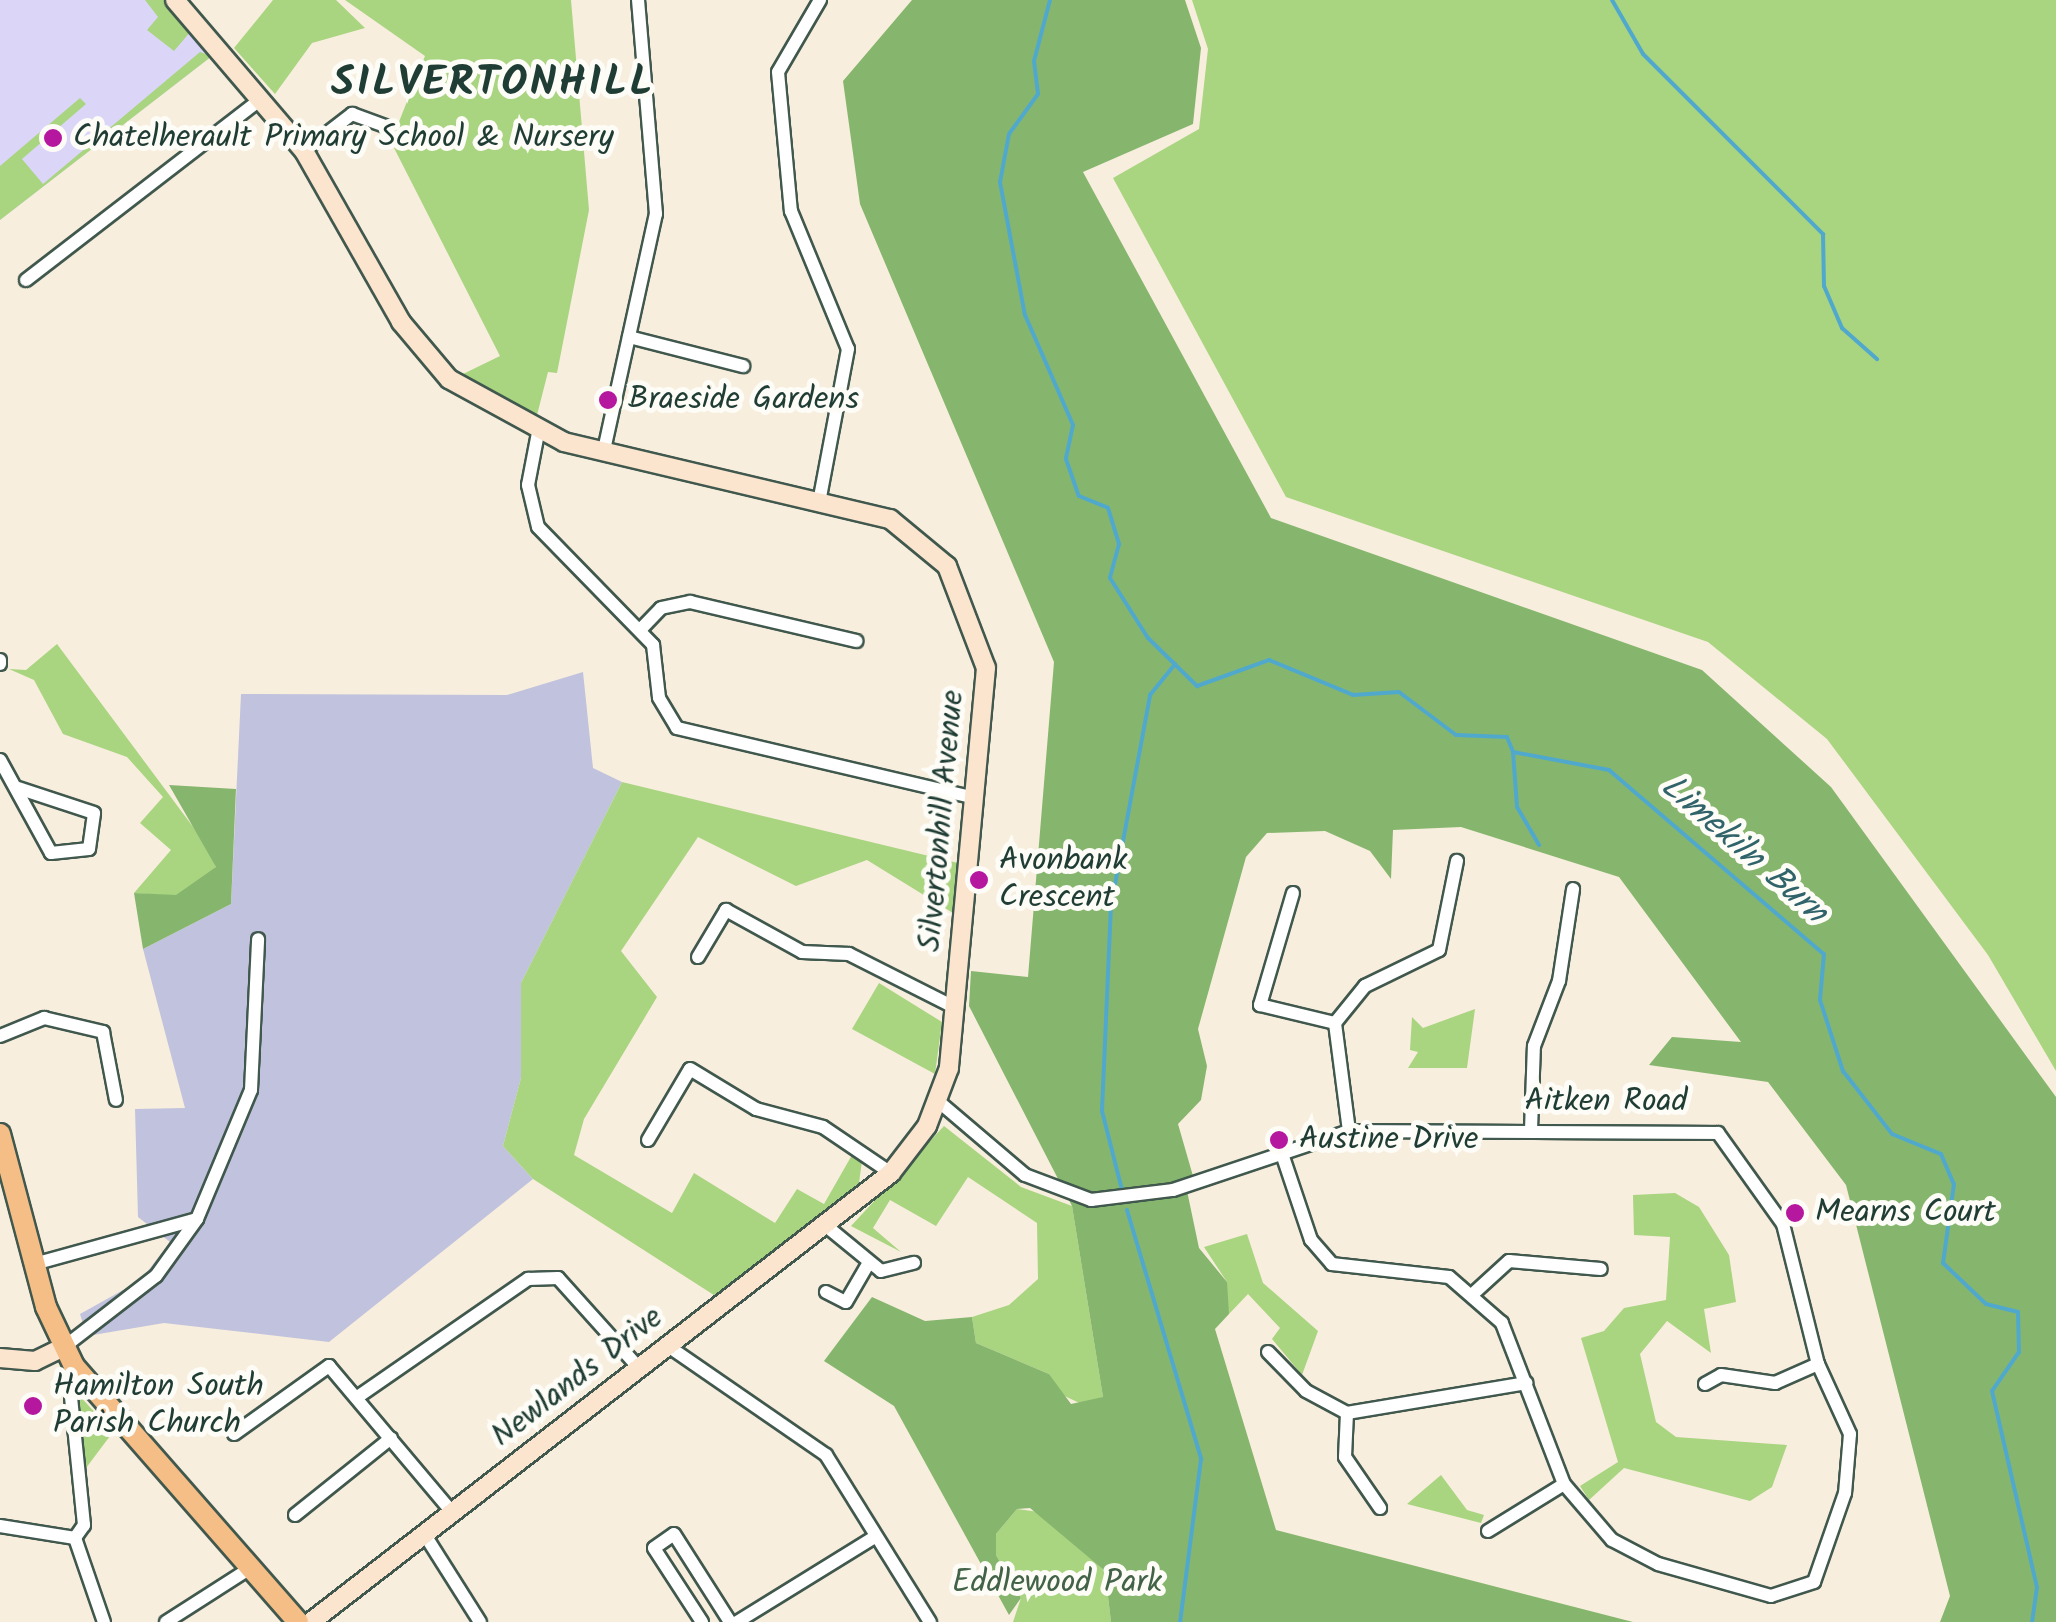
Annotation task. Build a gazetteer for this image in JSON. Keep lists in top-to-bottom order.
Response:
{
  "streets": {
    "street": ["Silvertonhill Avenue", "Aitken Road", "Newlands Drive"]
  },
  "crossings": [
    ["Silvertonhill Avenue", "Aitken Road"],
    ["Silvertonhill Avenue", "Newlands Drive"]
  ],
  "districts": ["SILVERTONHILL"],
  "water": ["Limekiln Burn"],
  "parks": ["Eddlewood Park"],
  "places": [
    "Chatelherault Primary School & Nursery",
    "Braeside Gardens",
    "Avonbank Crescent",
    "Austine Drive",
    "Mearns Court",
    "Hamilton South Parish Church"
  ]
}
